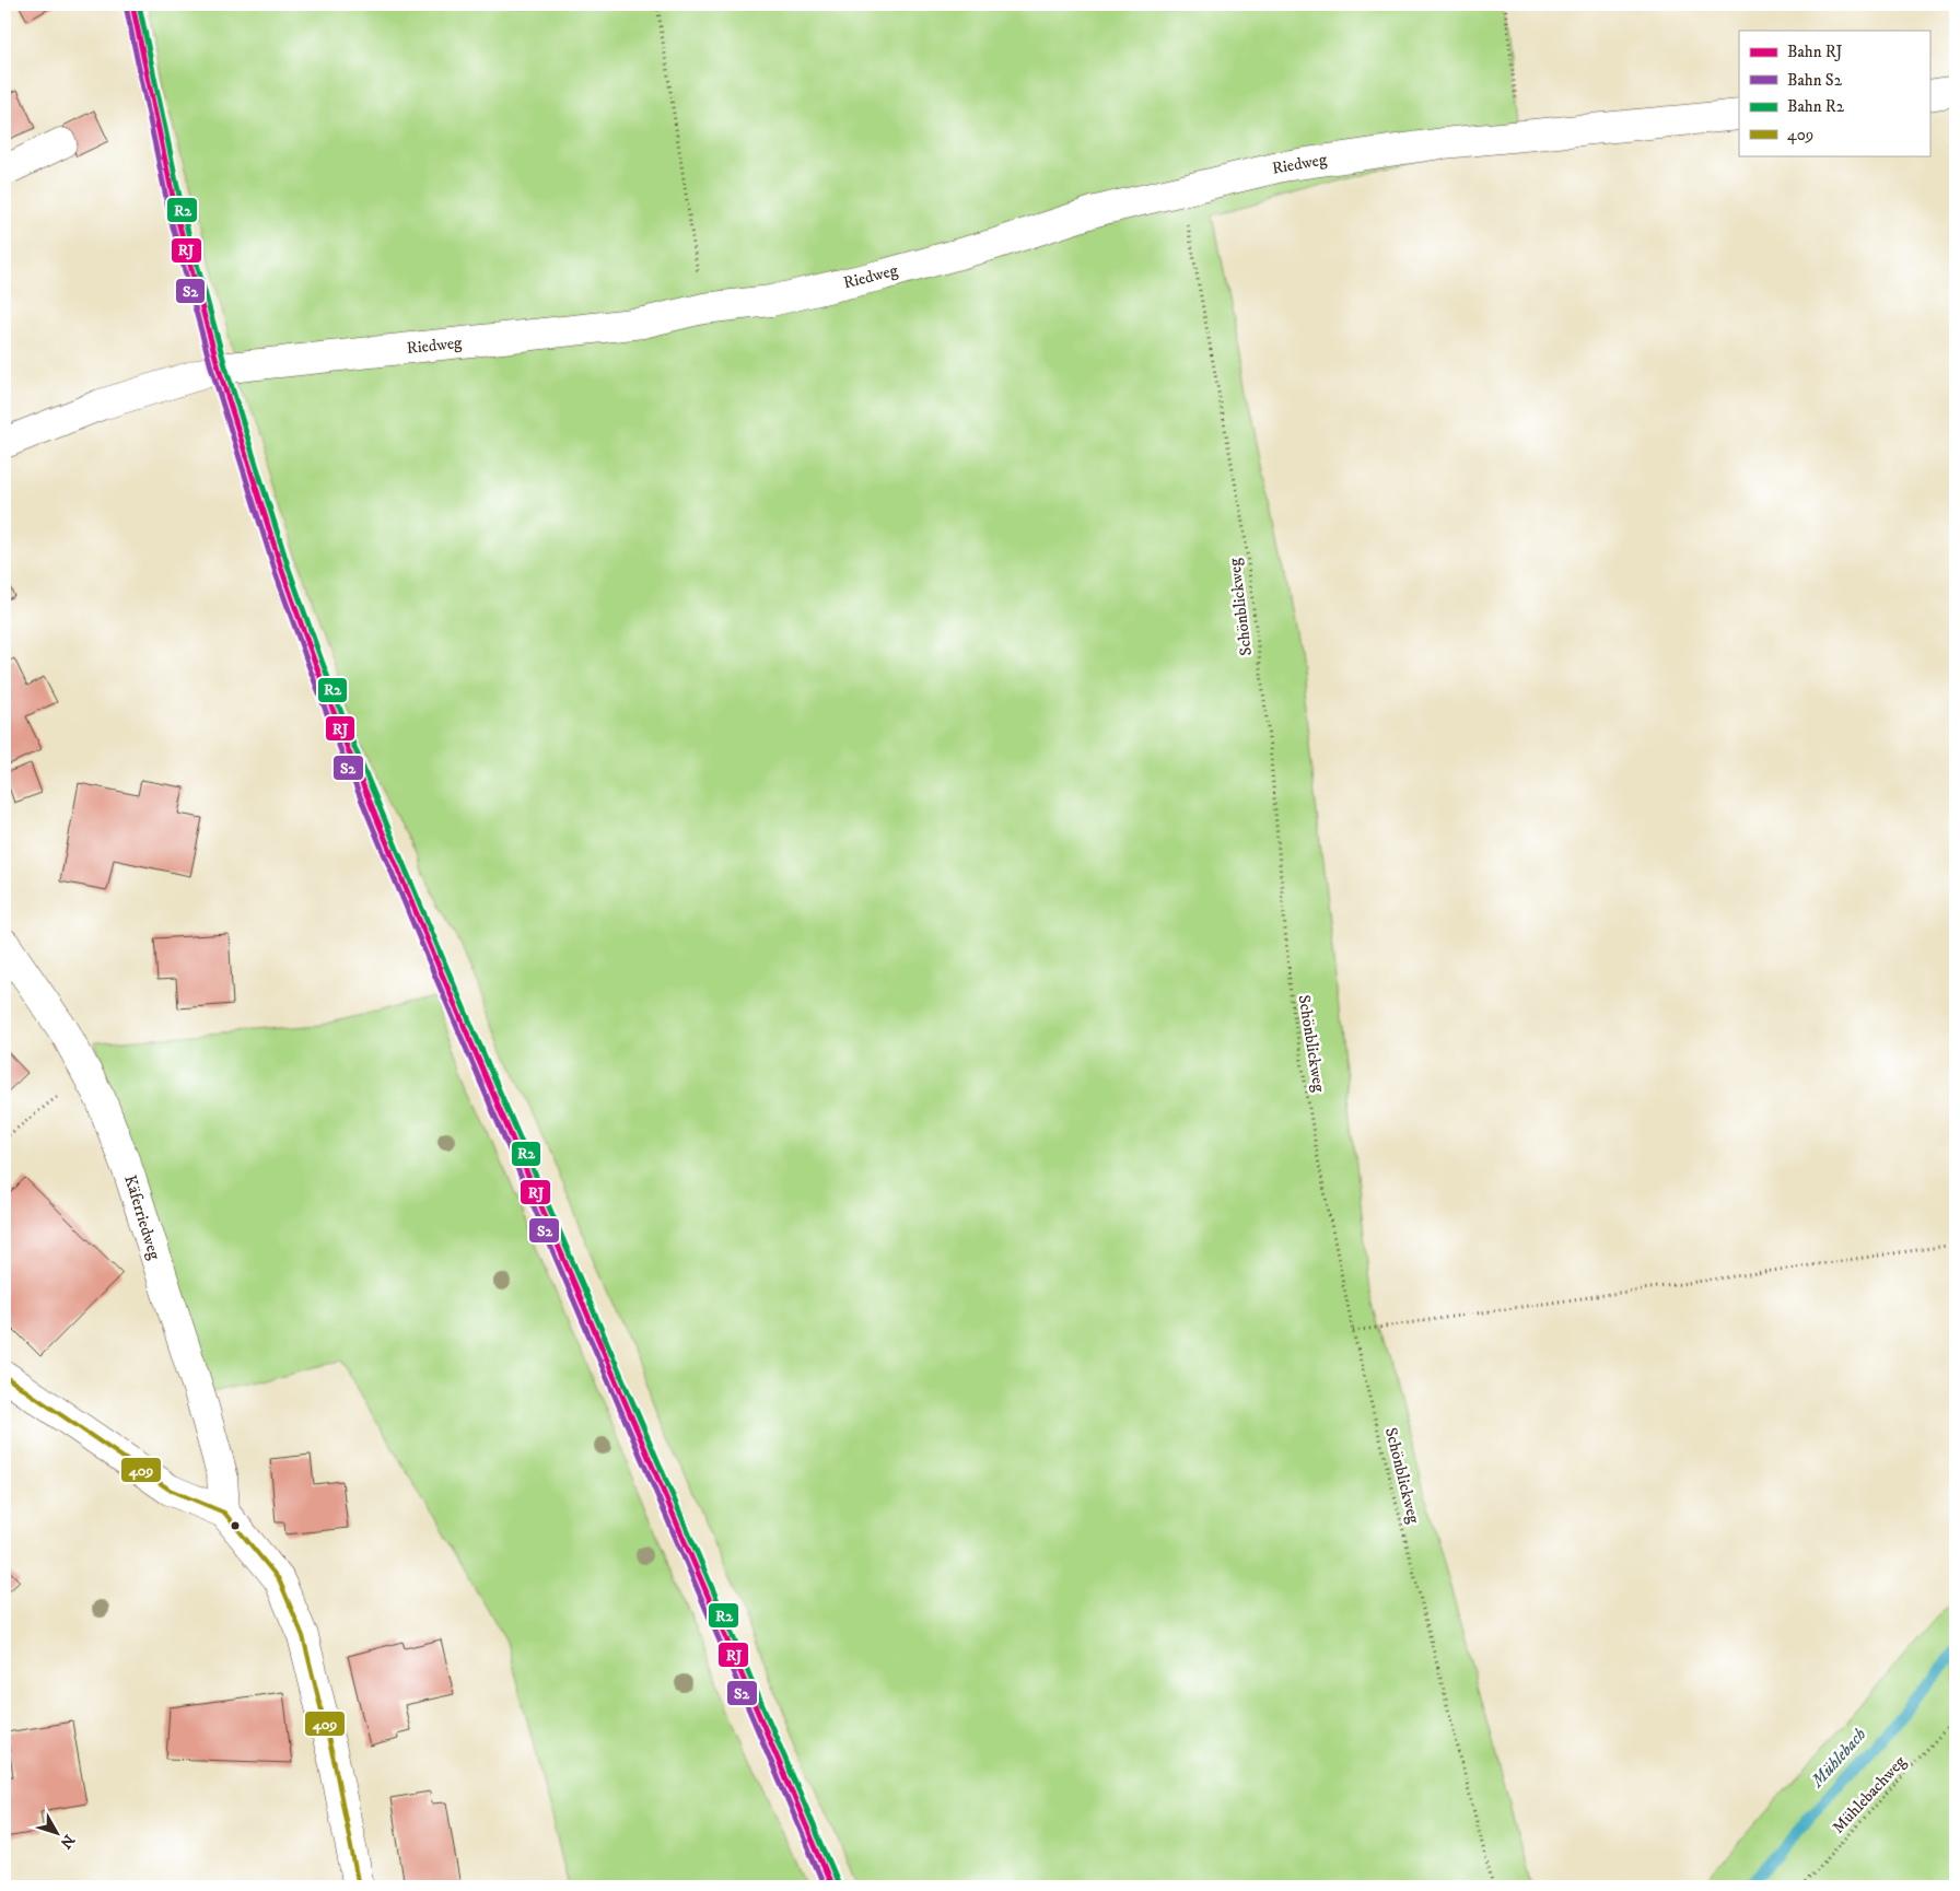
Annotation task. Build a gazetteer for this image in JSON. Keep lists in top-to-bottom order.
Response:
{
  "streets": {
    "street": ["Riedweg", "Käferriedweg"],
    "path": ["Schönblickweg", "Mühlebachweg"]
  },
  "crossings": [
    ["Riedweg", "Schönblickweg"]
  ],
  "water": ["Mühlebach"],
  "lines": [
    "rail line RJ",
    "rail line R2",
    "rail line S2",
    "transit line 409"
  ],
  "legend": [
    "Bahn RJ",
    "Bahn S2",
    "Bahn R2",
    "409"
  ],
  "north": "bottom right"
}
